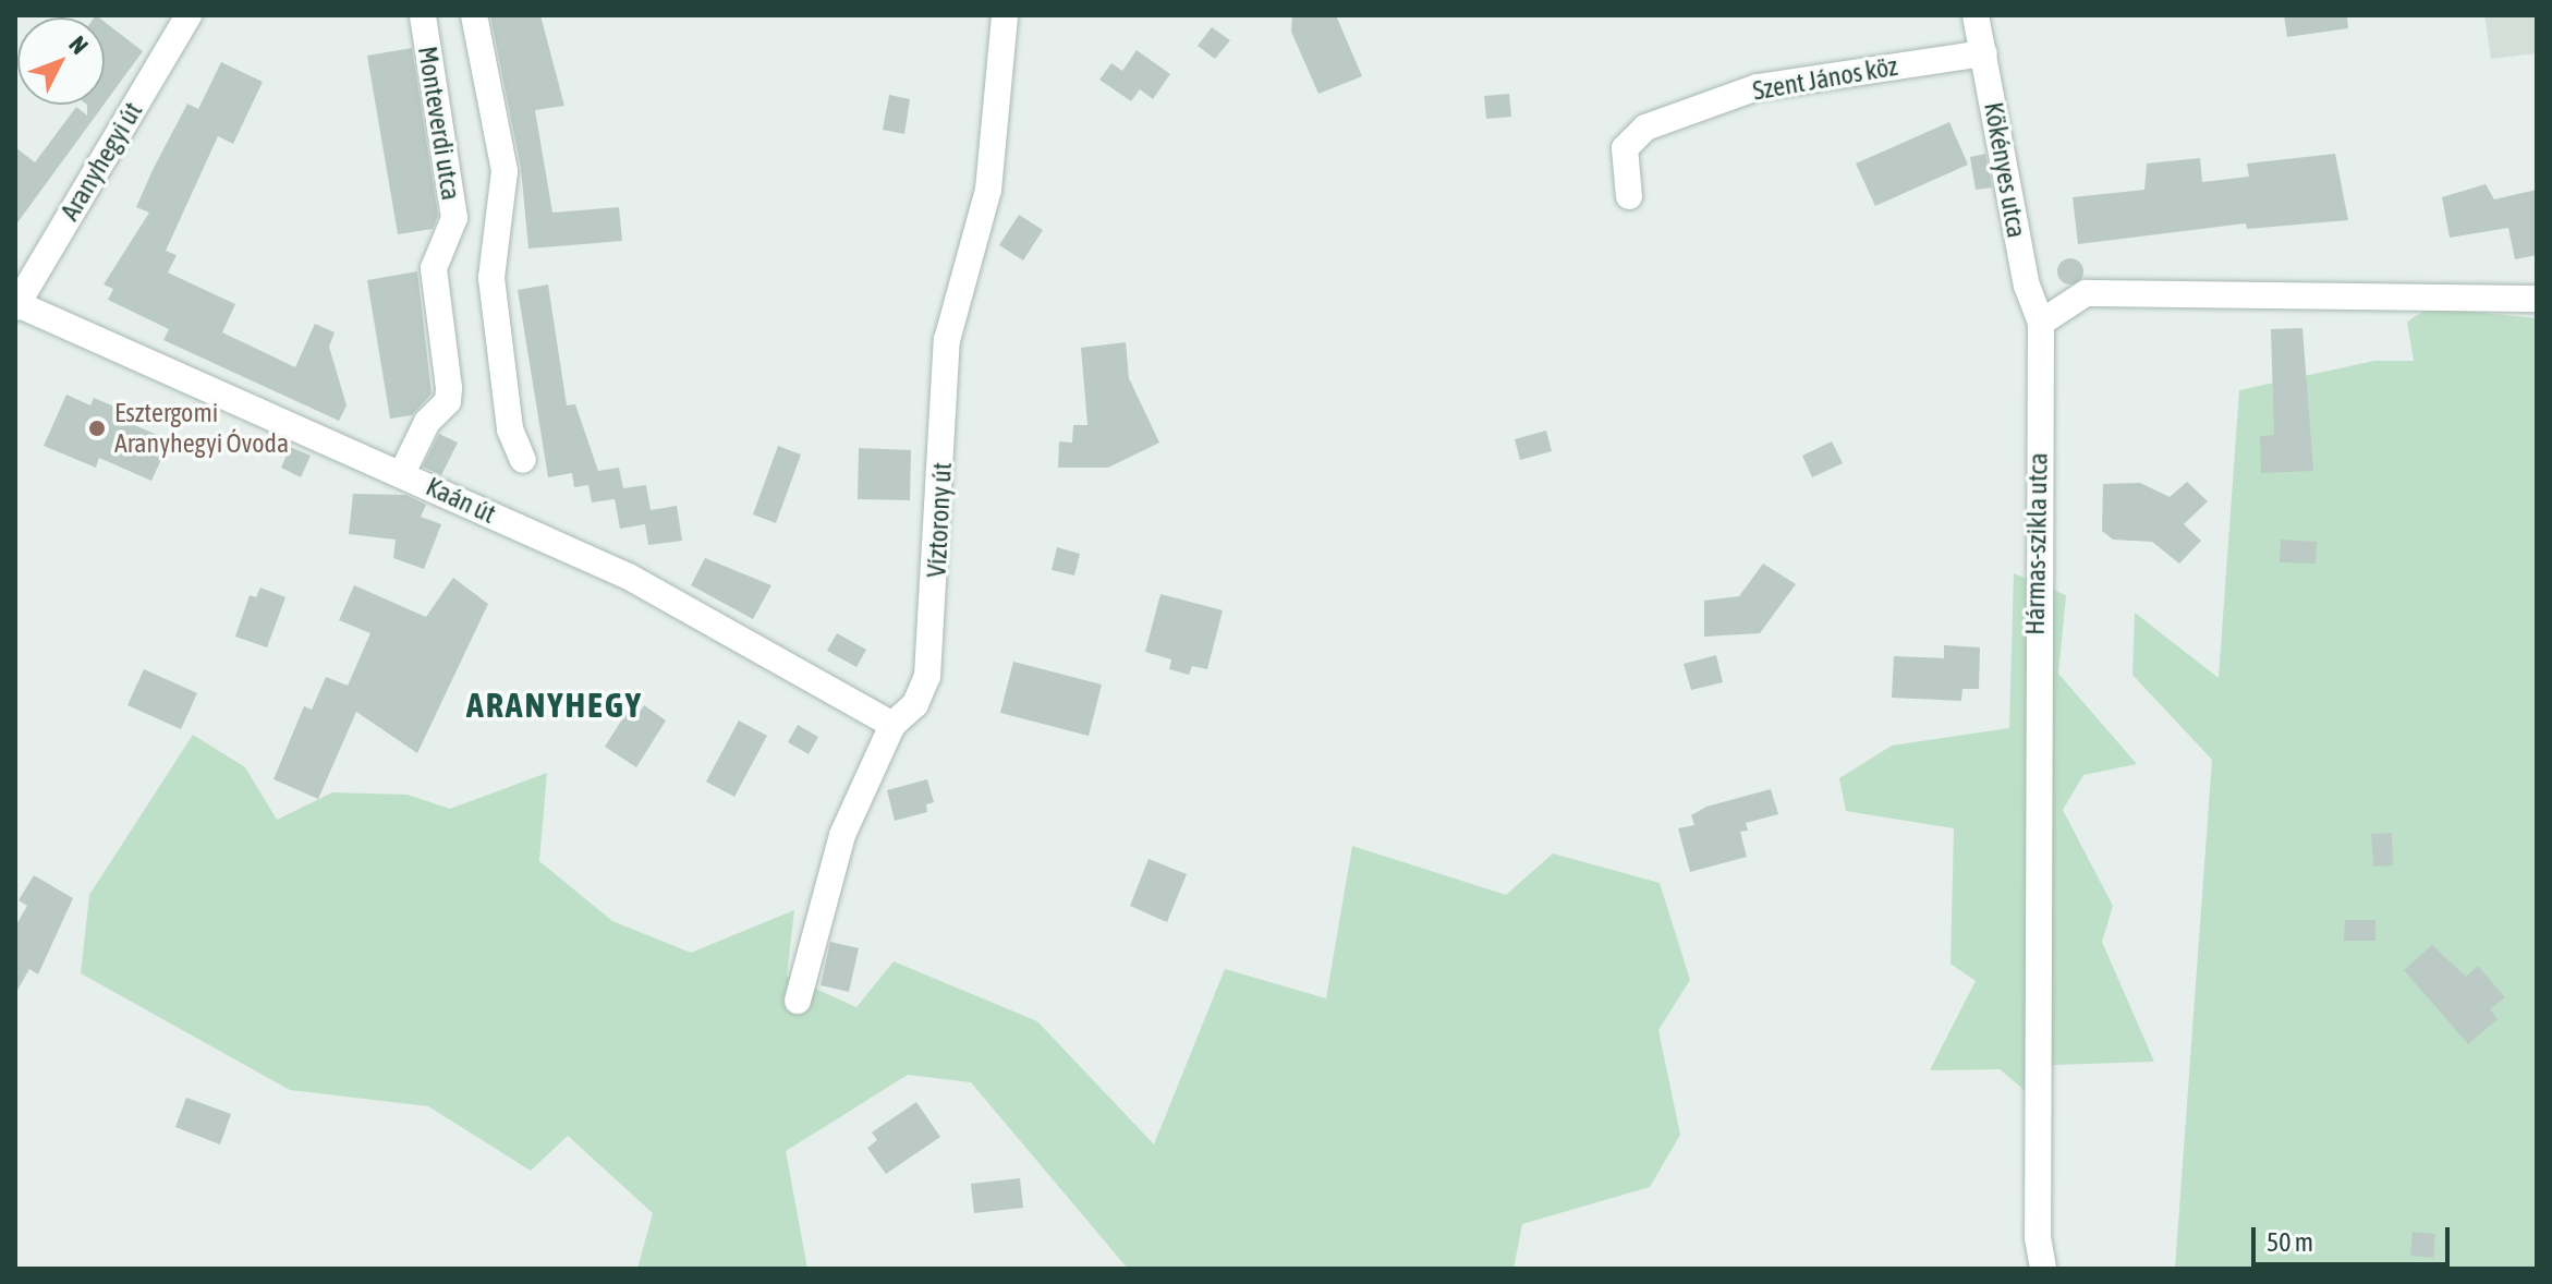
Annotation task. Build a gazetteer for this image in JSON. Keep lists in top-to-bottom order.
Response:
{
  "streets": {
    "street": [
      "Szent János köz",
      "Monteverdi utca",
      "Aranyhegyi út",
      "Kökényes utca",
      "Kaán út",
      "Víztorony út",
      "Hármas-szikla utca"
    ]
  },
  "crossings": [
    ["Szent János köz", "Kökényes utca"],
    ["Monteverdi utca", "Kaán út"],
    ["Aranyhegyi út", "Kaán út"],
    ["Kökényes utca", "Hármas-szikla utca"],
    ["Kaán út", "Víztorony út"]
  ],
  "districts": ["ARANYHEGY"],
  "places": ["Esztergomi Aranyhegyi Óvoda"],
  "scale_bar": "50 m",
  "north": "top right"
}
